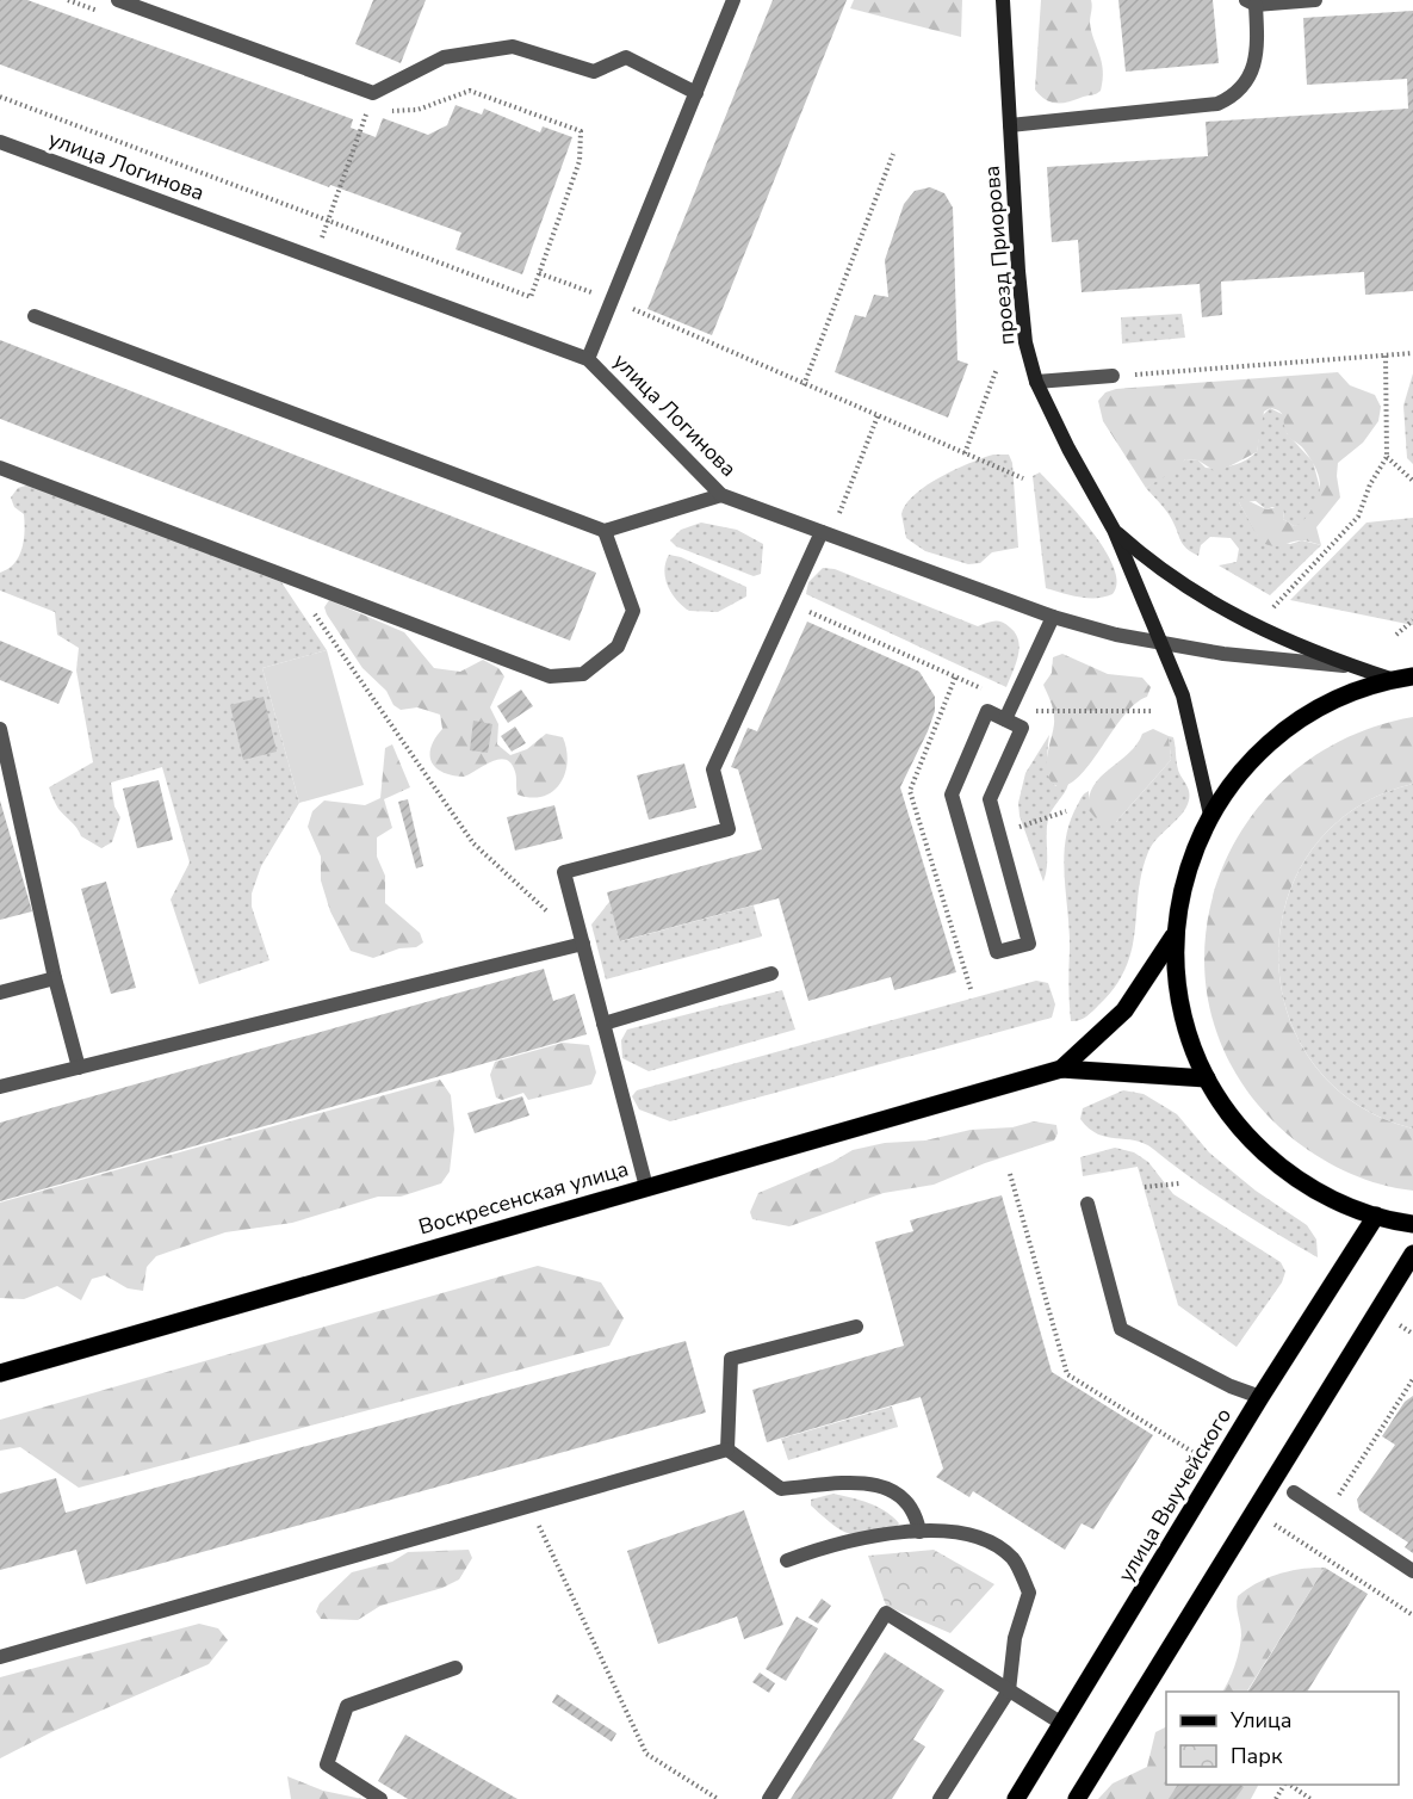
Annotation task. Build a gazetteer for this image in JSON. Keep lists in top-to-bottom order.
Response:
{
  "streets": {
    "main road": ["Воскресенская улица", "улица Выучейского"],
    "street": ["улица Логинова", "проезд Приорова"]
  },
  "legend": ["Улица", "Парк"]
}
